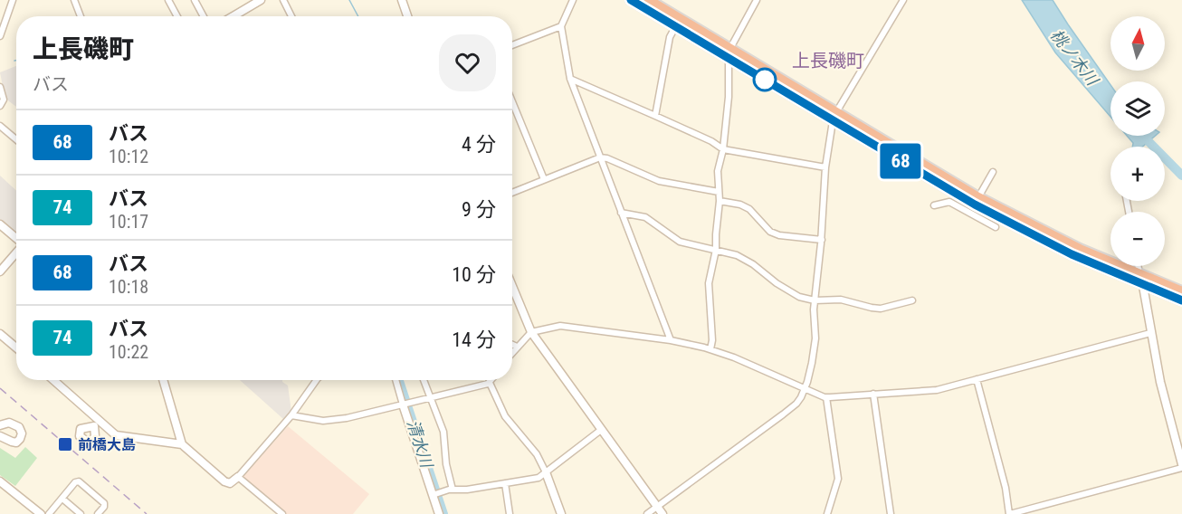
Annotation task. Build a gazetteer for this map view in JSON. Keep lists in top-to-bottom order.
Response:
{
  "districts": ["上長磯町"],
  "water": ["桃ノ木川", "清水川"],
  "places": {
    "transit": ["前橋大島"]
  },
  "lines": ["bus line 68"],
  "north": "top",
  "page": {
    "on_map": "68",
    "map_buttons": ["+", "−"],
    "heading": ["上長磯町", "バス"],
    "list": [
      {
        "mark": "68",
        "name": "バス",
        "note": "10:12",
        "value": "4 分"
      },
      {
        "mark": "74",
        "name": "バス",
        "note": "10:17",
        "value": "9 分"
      },
      {
        "mark": "68",
        "name": "バス",
        "note": "10:18",
        "value": "10 分"
      },
      {
        "mark": "74",
        "name": "バス",
        "note": "10:22",
        "value": "14 分"
      }
    ]
  }
}
